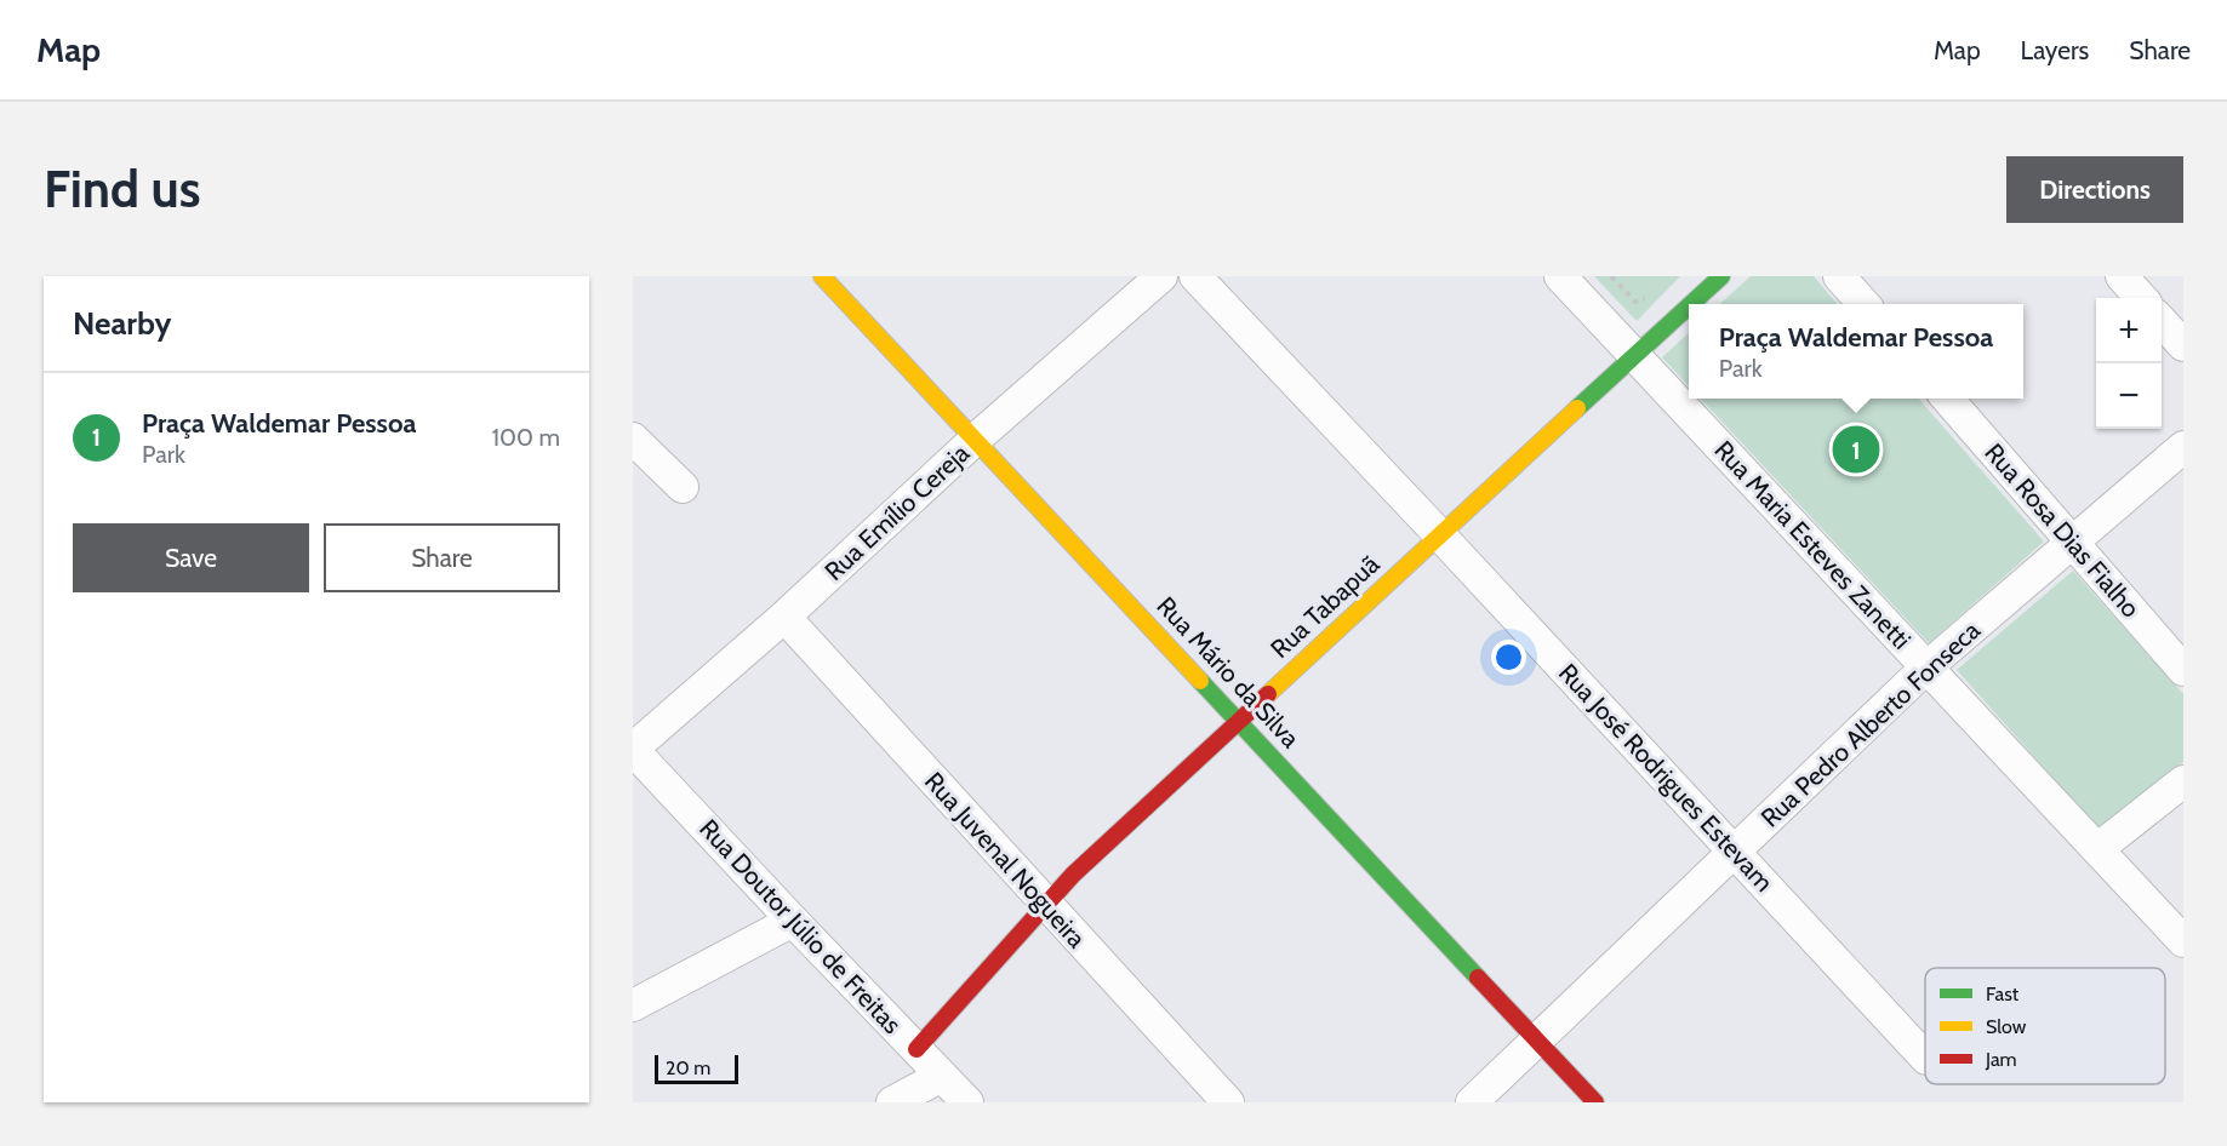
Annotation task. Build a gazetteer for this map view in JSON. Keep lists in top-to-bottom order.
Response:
{
  "streets": {
    "street": [
      "Rua Emílio Cereja",
      "Rua Rosa Dias Fialho",
      "Rua Maria Esteves Zanetti",
      "Rua Tabapuã",
      "Rua Mário da Silva",
      "Rua Pedro Alberto Fonseca",
      "Rua José Rodrigues Estevam",
      "Rua Juvenal Nogueira",
      "Rua Doutor Júlio de Freitas"
    ]
  },
  "crossings": [
    ["Rua Emílio Cereja", "Rua Mário da Silva"],
    ["Rua Emílio Cereja", "Rua Juvenal Nogueira"],
    ["Rua Emílio Cereja", "Rua Doutor Júlio de Freitas"],
    ["Rua Rosa Dias Fialho", "Rua Pedro Alberto Fonseca"],
    ["Rua Maria Esteves Zanetti", "Rua Tabapuã"],
    ["Rua Maria Esteves Zanetti", "Rua Pedro Alberto Fonseca"],
    ["Rua Tabapuã", "Rua Mário da Silva"],
    ["Rua Tabapuã", "Rua José Rodrigues Estevam"],
    ["Rua Tabapuã", "Rua Juvenal Nogueira"],
    ["Rua Tabapuã", "Rua Doutor Júlio de Freitas"],
    ["Rua Mário da Silva", "Rua Pedro Alberto Fonseca"],
    ["Rua Pedro Alberto Fonseca", "Rua José Rodrigues Estevam"]
  ],
  "legend": ["Fast", "Slow", "Jam"],
  "scale_bar": "20 m",
  "page": {
    "header": "Map",
    "nav": ["Map", "Layers", "Share"],
    "buttons": [
      "Directions",
      ["Save", "Share"]
    ],
    "title": "Find us",
    "heading": "Nearby",
    "map_buttons": ["+", "−"],
    "popup": ["Praça Waldemar Pessoa", "Park"],
    "list": [
      {
        "mark": "1",
        "name": "Praça Waldemar Pessoa",
        "note": "Park",
        "value": "100 m"
      }
    ],
    "pins": "1",
    "scale": "20 m"
  }
}
